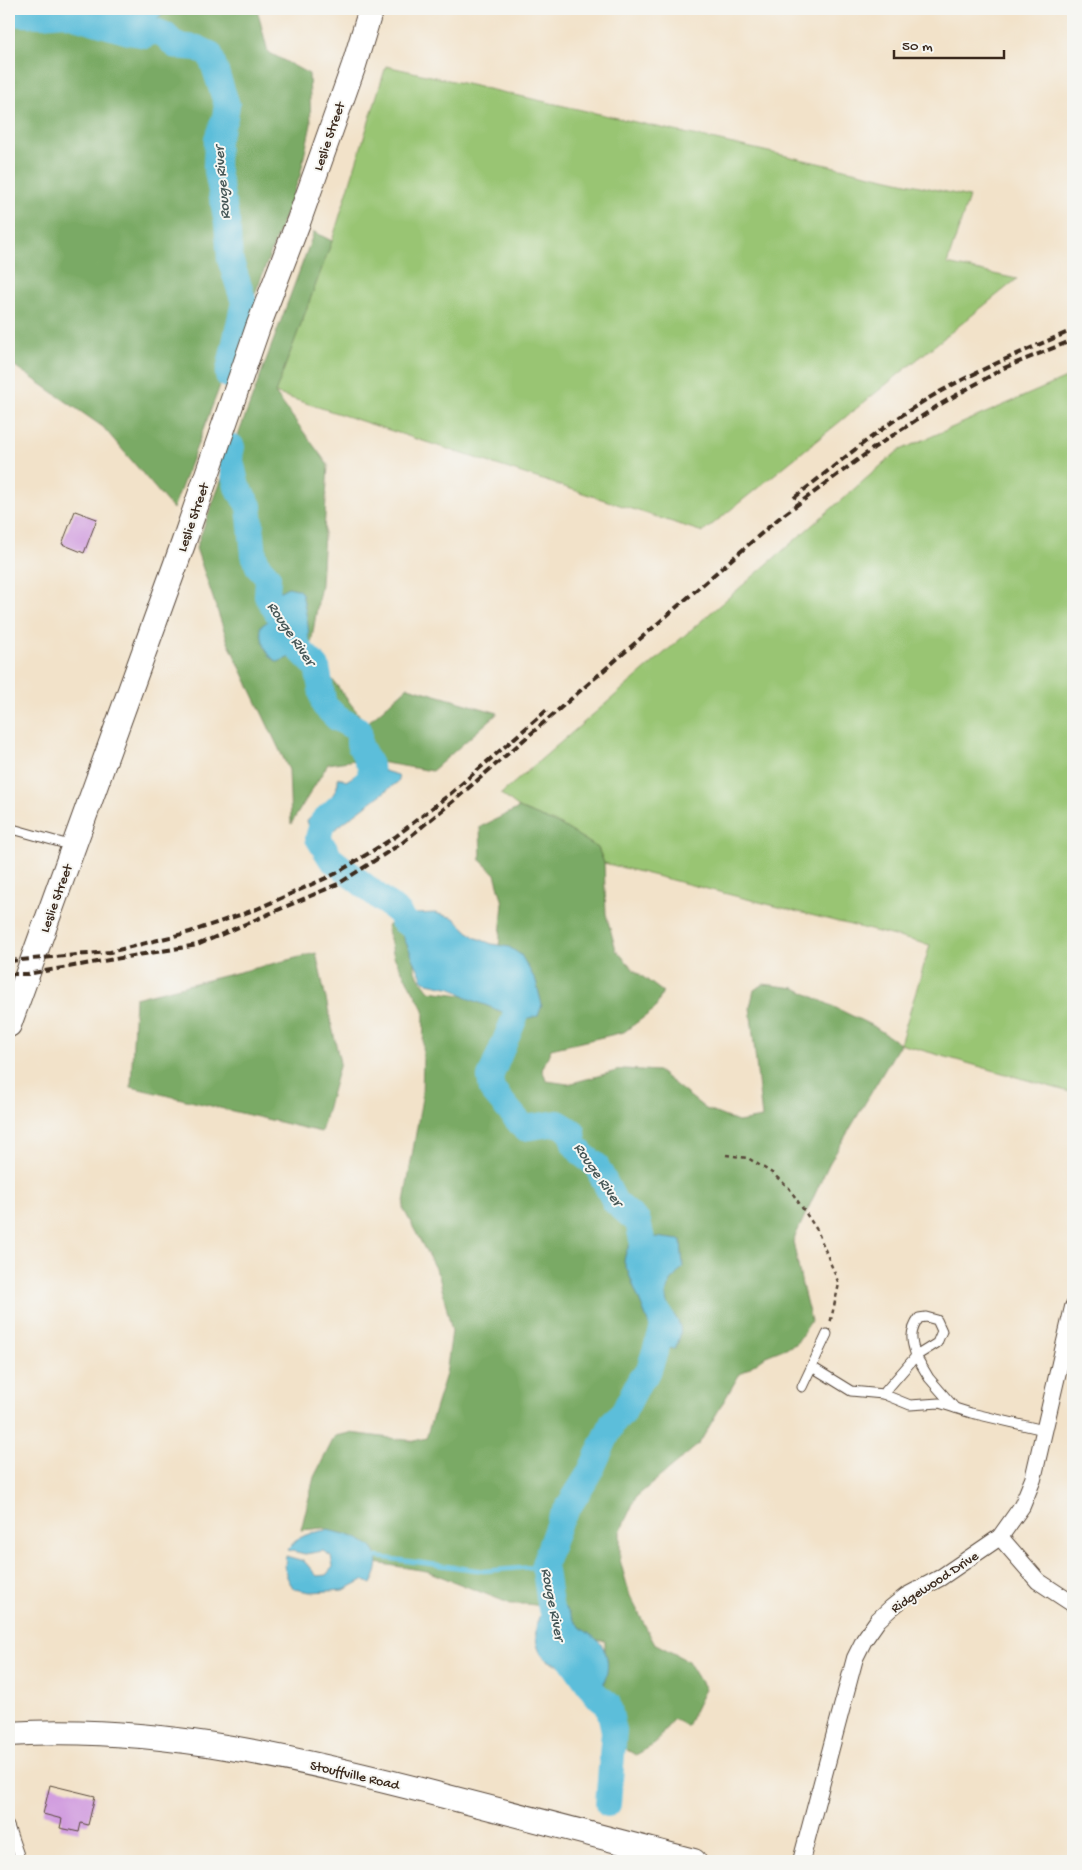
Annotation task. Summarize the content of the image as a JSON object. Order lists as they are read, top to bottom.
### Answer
{
  "streets": {
    "street": ["Leslie Street", "Ridgewood Drive", "Stouffville Road"]
  },
  "water": ["Rouge River"],
  "scale_bar": "50 m"
}
